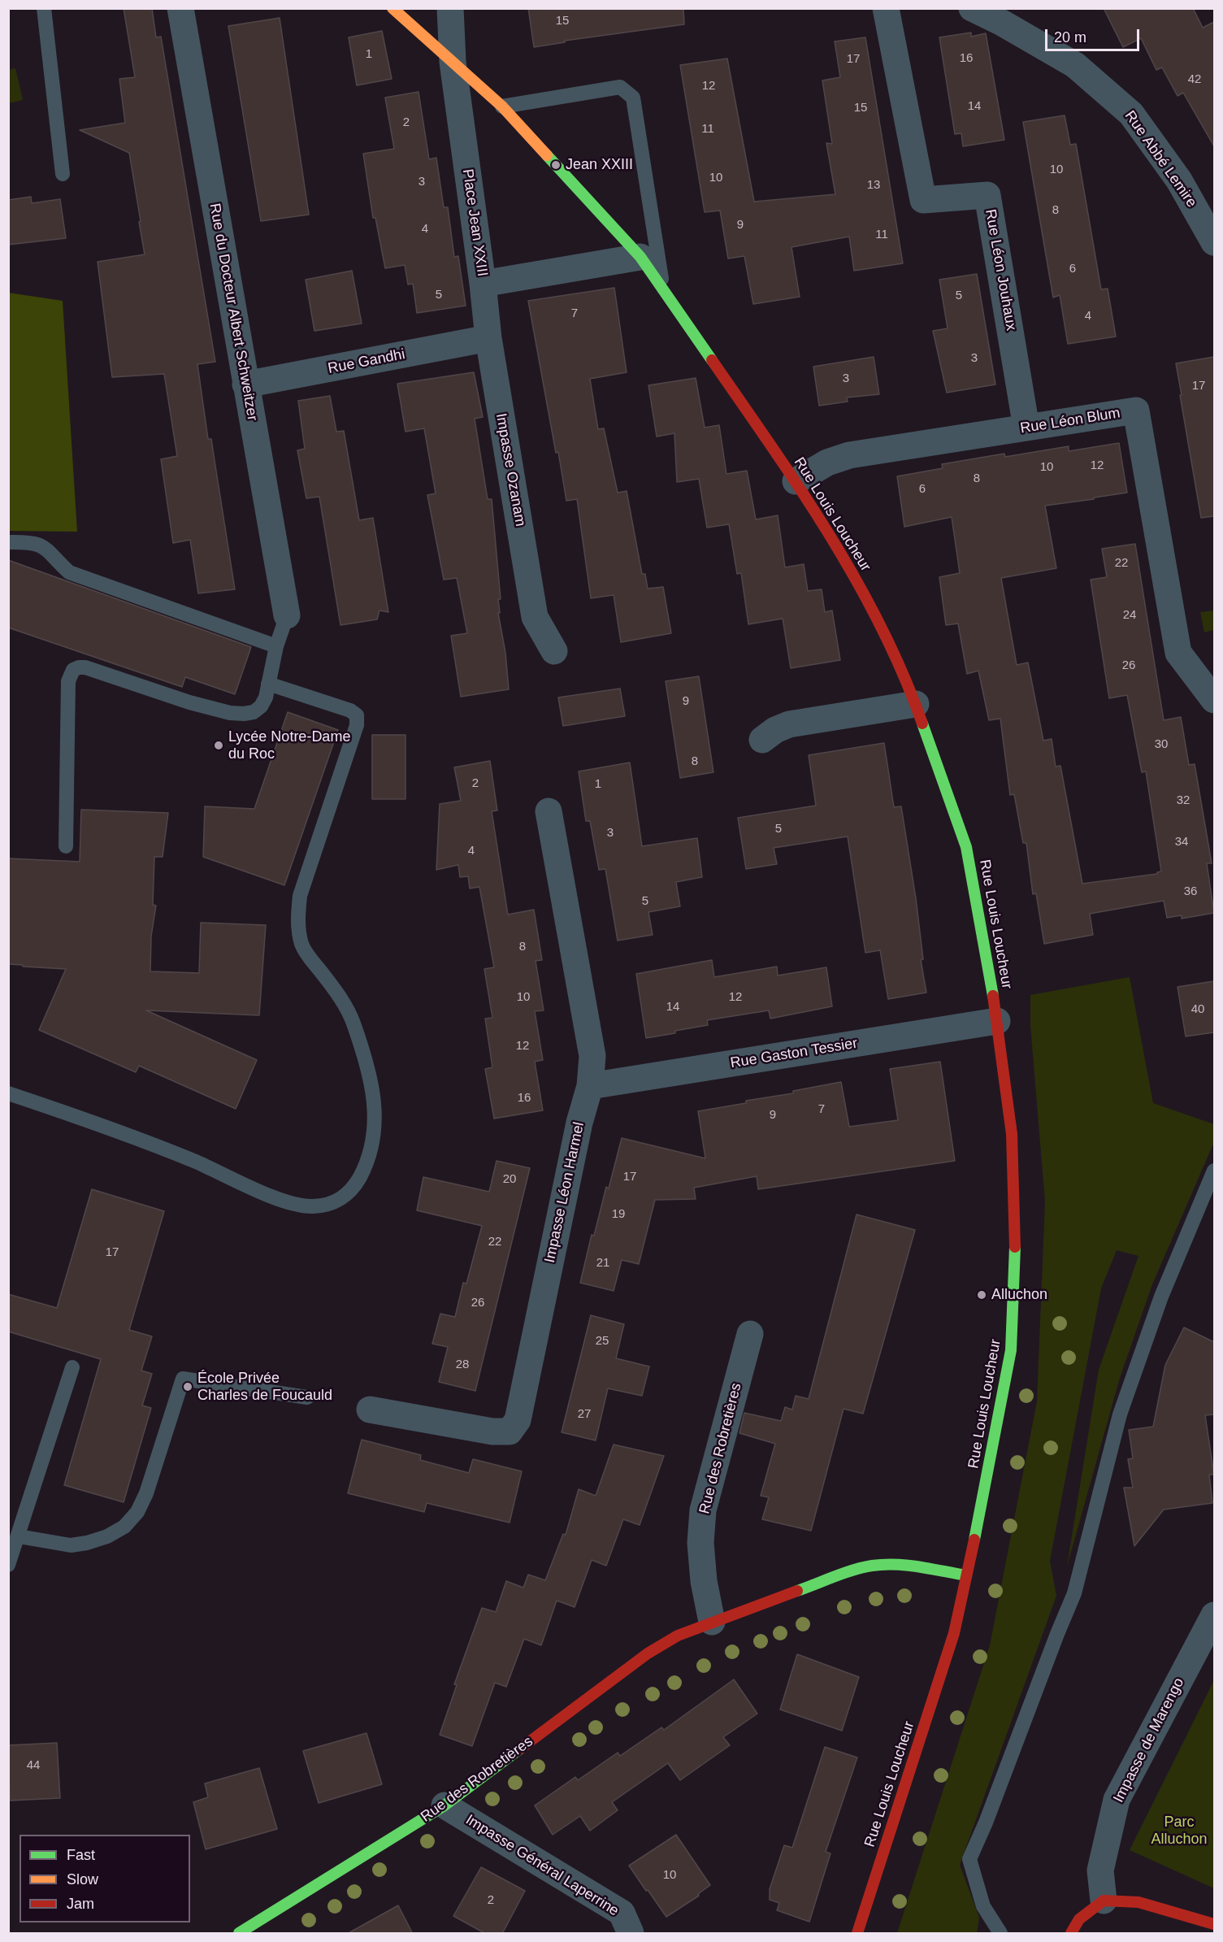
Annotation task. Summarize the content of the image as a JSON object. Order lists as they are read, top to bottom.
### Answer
{
  "streets": {
    "street": [
      "Rue Abbé Lemire",
      "Place Jean XXIII",
      "Rue Léon Jouhaux",
      "Rue du Docteur Albert Schweitzer",
      "Rue Gandhi",
      "Rue Léon Blum",
      "Impasse Ozanam",
      "Rue Louis Loucheur",
      "Rue Gaston Tessier",
      "Impasse Léon Harmel",
      "Rue des Robretières",
      "Impasse de Marengo",
      "Impasse Général Laperrine"
    ]
  },
  "crossings": [
    ["Place Jean XXIII", "Impasse Ozanam"],
    ["Place Jean XXIII", "Rue Louis Loucheur"],
    ["Rue Léon Jouhaux", "Rue Léon Blum"],
    ["Rue du Docteur Albert Schweitzer", "Rue Gandhi"],
    ["Rue Gandhi", "Impasse Ozanam"],
    ["Rue Léon Blum", "Rue Louis Loucheur"],
    ["Rue Louis Loucheur", "Rue Gaston Tessier"],
    ["Rue Louis Loucheur", "Rue des Robretières"],
    ["Rue Gaston Tessier", "Impasse Léon Harmel"],
    ["Rue des Robretières", "Impasse Général Laperrine"]
  ],
  "parks": ["Parc Alluchon"],
  "places": [
    "Jean XXIII",
    "Lycée Notre-Dame du Roc",
    "Alluchon",
    "École Privée Charles de Foucauld"
  ],
  "house_numbers": [
    "15",
    "1",
    "16",
    "17",
    "42",
    "12",
    "14",
    "15",
    "2",
    "11",
    "10",
    "10",
    "3",
    "13",
    "8",
    "9",
    "4",
    "11",
    "6",
    "5",
    "5",
    "7",
    "4",
    "3",
    "3",
    "17",
    "12",
    "10",
    "8",
    "6",
    "22",
    "24",
    "26",
    "9",
    "30",
    "8",
    "2",
    "1",
    "32",
    "5",
    "3",
    "34",
    "4",
    "36",
    "5",
    "8",
    "10",
    "12",
    "14",
    "40",
    "12",
    "16",
    "7",
    "9",
    "17",
    "20",
    "19",
    "22",
    "17",
    "21",
    "26",
    "25",
    "28",
    "27",
    "44",
    "10",
    "2"
  ],
  "legend": ["Fast", "Slow", "Jam"],
  "scale_bar": "20 m"
}
